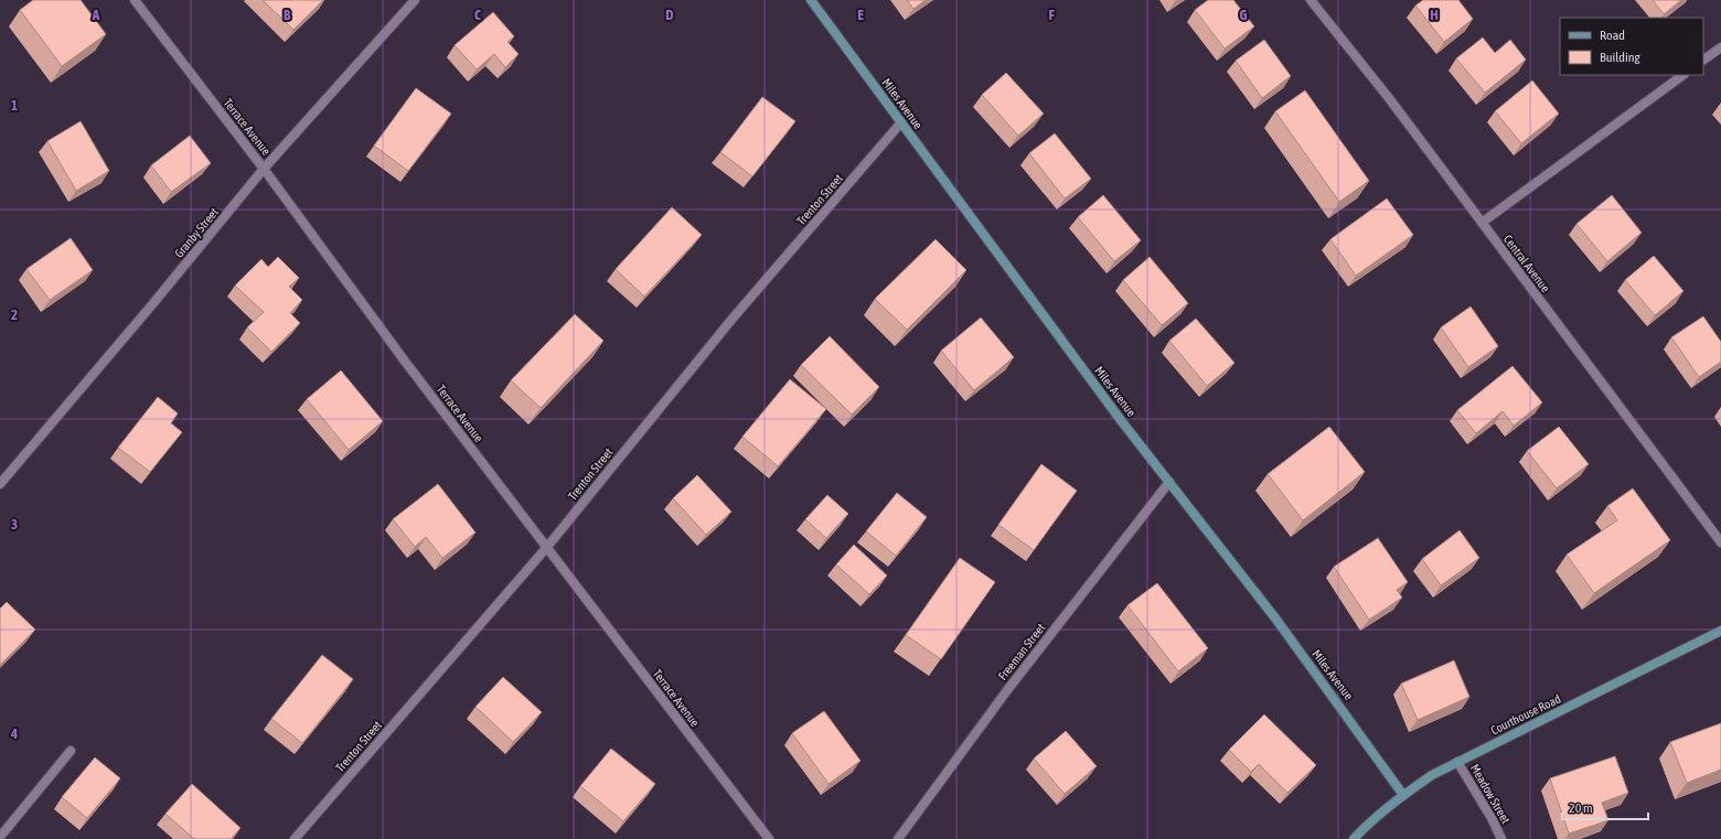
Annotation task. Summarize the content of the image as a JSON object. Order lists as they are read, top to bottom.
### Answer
{
  "streets": {
    "street": [
      "Miles Avenue",
      "Terrace Avenue",
      "Trenton Street",
      "Granby Street",
      "Central Avenue",
      "Freeman Street",
      "Courthouse Road",
      "Meadow Street"
    ]
  },
  "crossings": [
    ["Miles Avenue", "Trenton Street"],
    ["Miles Avenue", "Freeman Street"],
    ["Miles Avenue", "Courthouse Road"],
    ["Terrace Avenue", "Trenton Street"],
    ["Terrace Avenue", "Granby Street"],
    ["Courthouse Road", "Meadow Street"]
  ],
  "legend": ["Road", "Building"],
  "scale_bar": "20 m",
  "grid": {
    "columns": [
      "A",
      "B",
      "C",
      "D",
      "E",
      "F",
      "G",
      "H"
    ],
    "rows": [
      "1",
      "2",
      "3",
      "4"
    ]
  }
}
